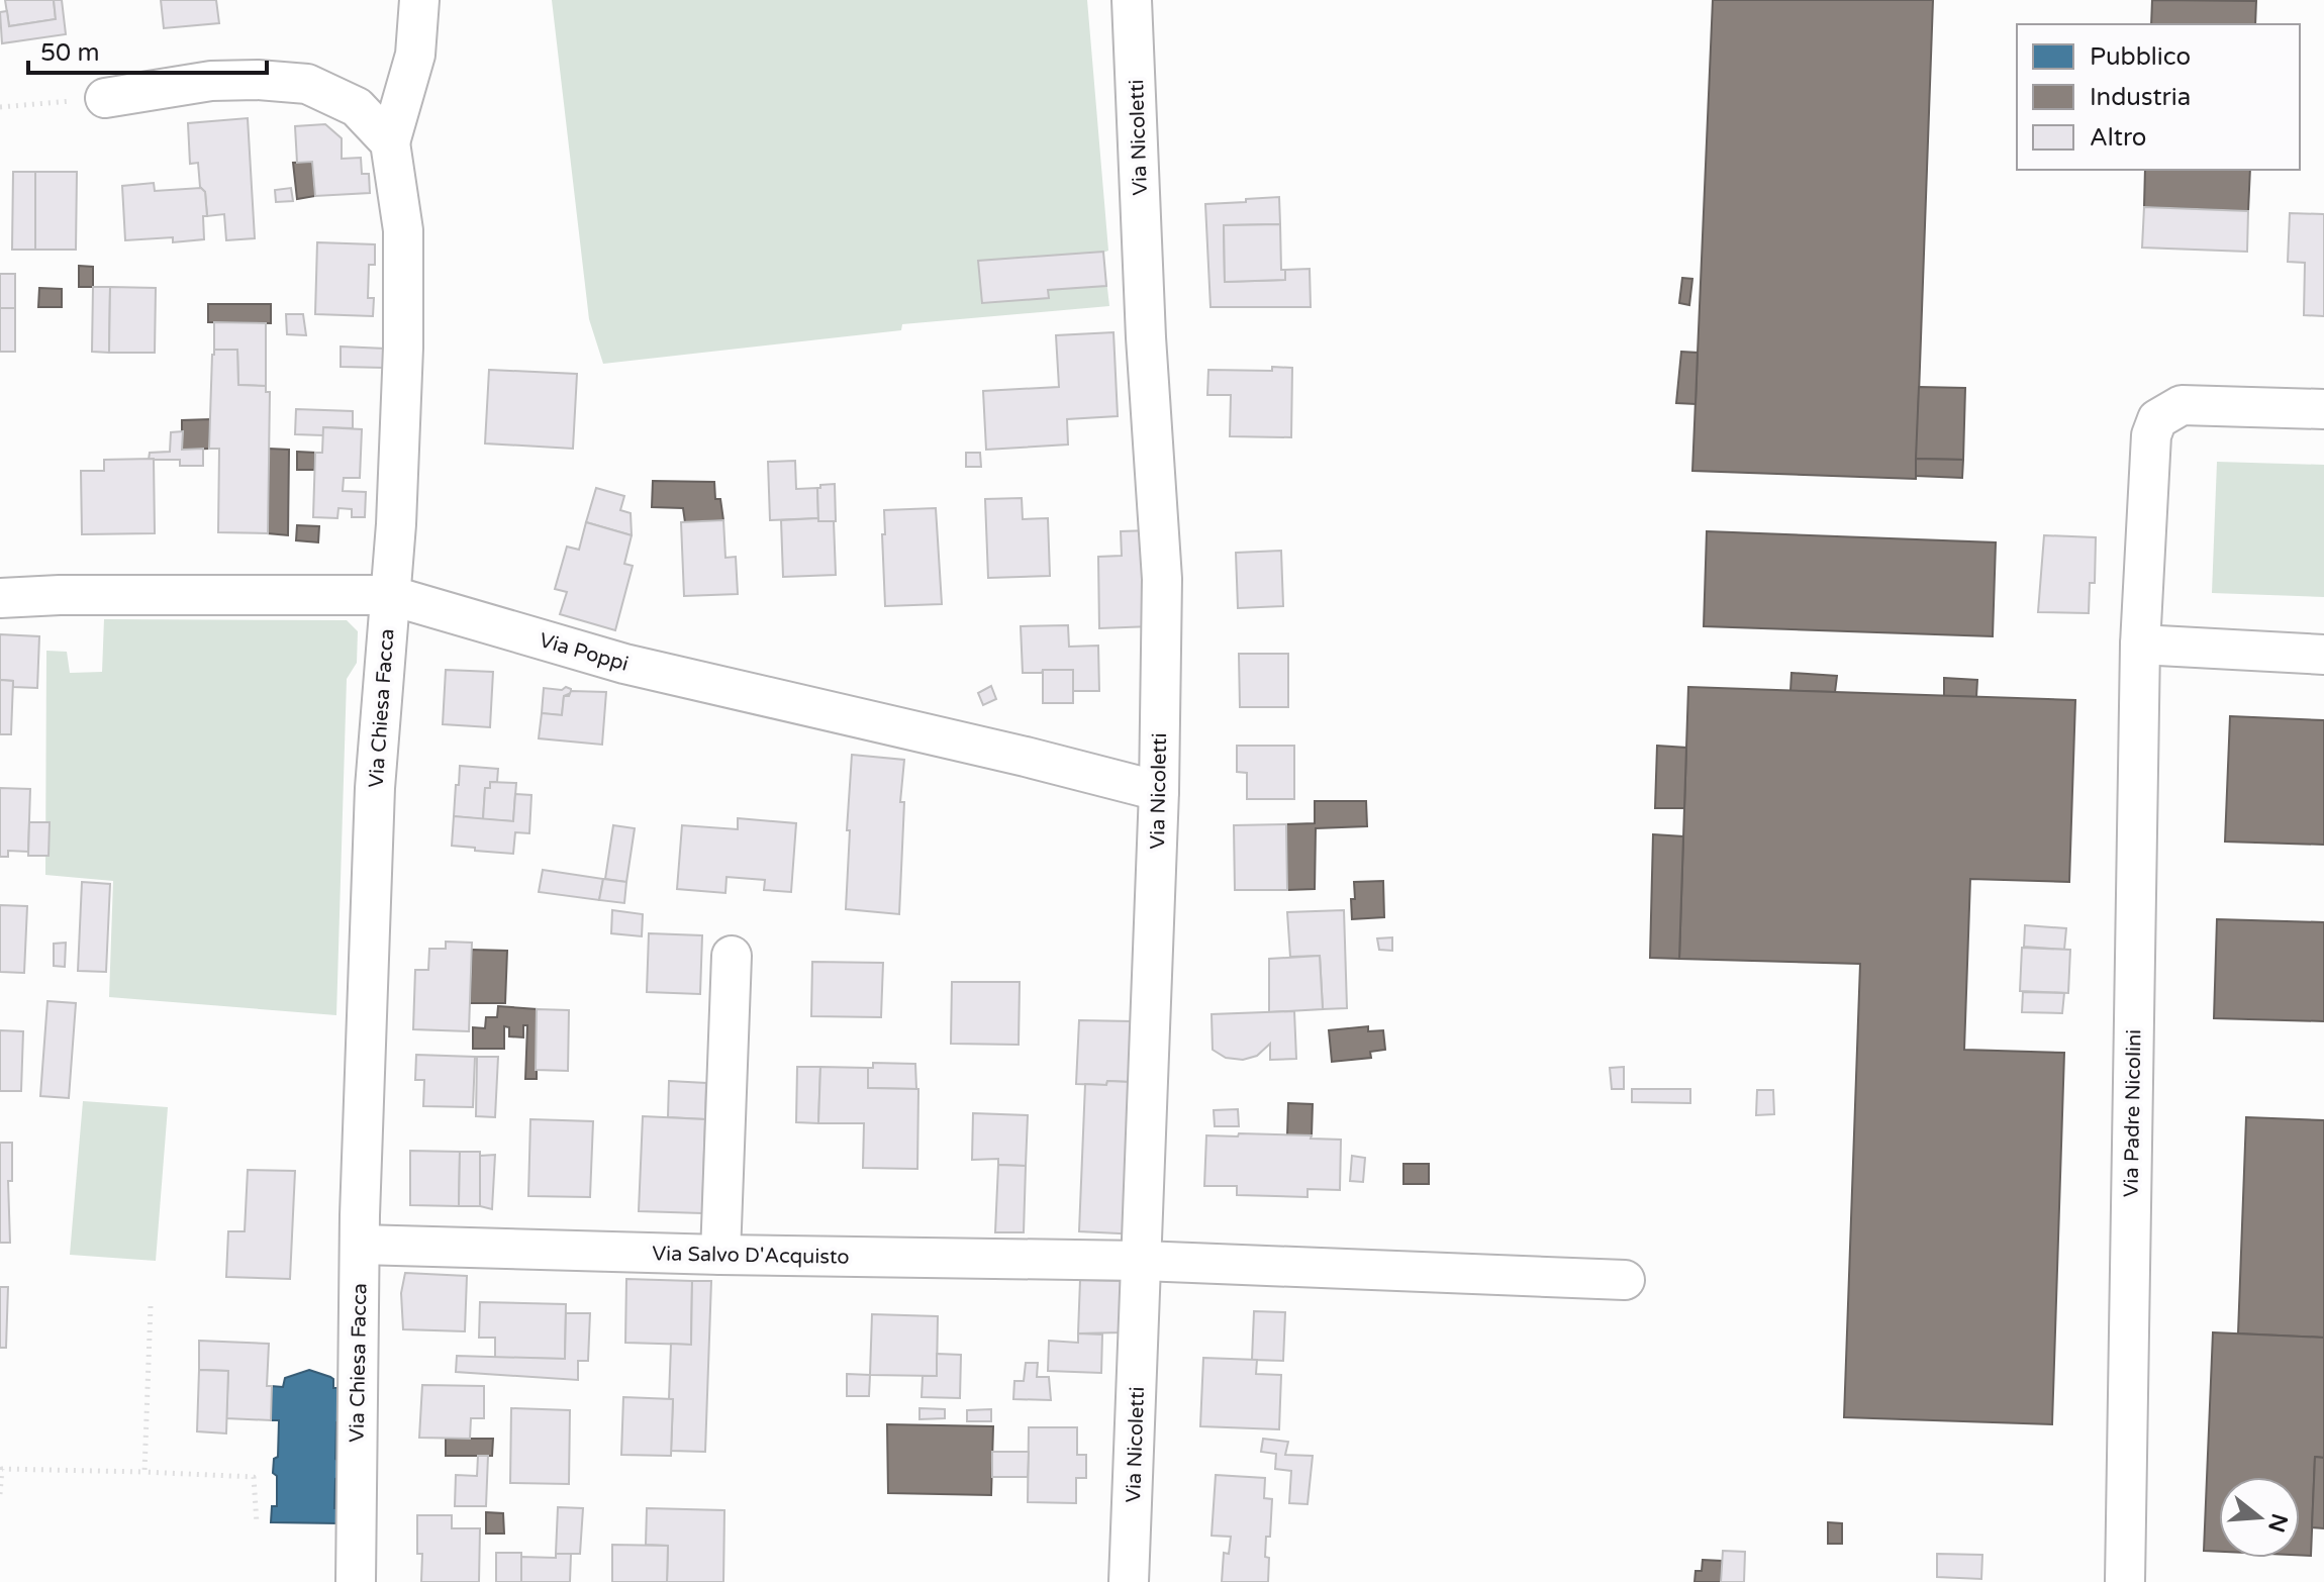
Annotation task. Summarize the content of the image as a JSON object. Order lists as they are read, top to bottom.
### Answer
{
  "streets": {
    "street": [
      "Via Nicoletti",
      "Via Poppi",
      "Via Chiesa Facca",
      "Via Padre Nicolini",
      "Via Salvo D'Acquisto"
    ]
  },
  "crossings": [
    ["Via Nicoletti", "Via Poppi"],
    ["Via Nicoletti", "Via Salvo D'Acquisto"],
    ["Via Poppi", "Via Chiesa Facca"],
    ["Via Chiesa Facca", "Via Salvo D'Acquisto"]
  ],
  "legend": ["Pubblico", "Industria", "Altro"],
  "scale_bar": "50 m",
  "north": "right"
}
